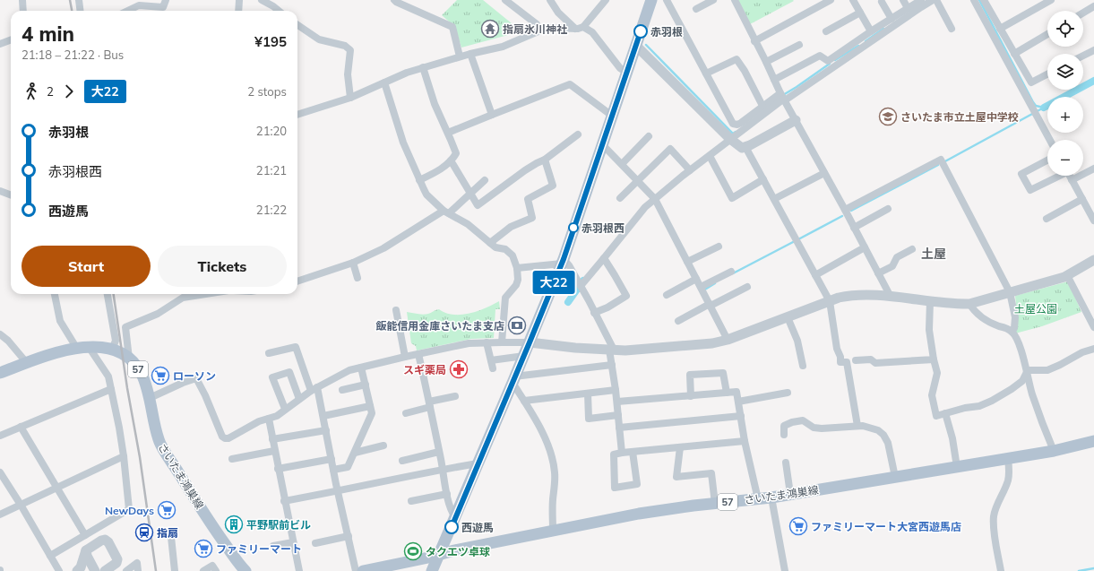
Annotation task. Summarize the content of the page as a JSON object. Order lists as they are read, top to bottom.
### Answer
{
  "streets": {
    "main road": ["57", "さいたま鴻巣線"]
  },
  "districts": ["土屋"],
  "parks": ["土屋公園"],
  "places": {
    "temple": ["指扇氷川神社"],
    "other": ["赤羽根", "赤羽根西", "西遊馬"],
    "school or university": ["さいたま市立土屋中学校"],
    "bank": ["飯能信用金庫さいたま支店"],
    "pharmacy": ["スギ薬局"],
    "supermarket": [
      "ローソン",
      "NewDays",
      "ファミリーマート大宮西遊馬店",
      "ファミリーマート"
    ],
    "building": ["平野駅前ビル"],
    "station": ["指扇"],
    "sports": ["タクエツ卓球"]
  },
  "lines": ["bus line 大22"],
  "page": {
    "on_map": "大22",
    "map_buttons": ["+", "−"],
    "heading": ["4 min", "21:18 – 21:22 · Bus", "¥195"],
    "legs": ["2", "大22", "2 stops"],
    "list": [
      {
        "name": "赤羽根",
        "value": "21:20"
      },
      {
        "name": "赤羽根西",
        "value": "21:21"
      },
      {
        "name": "西遊馬",
        "value": "21:22"
      }
    ],
    "buttons": ["Start", "Tickets"]
  }
}
